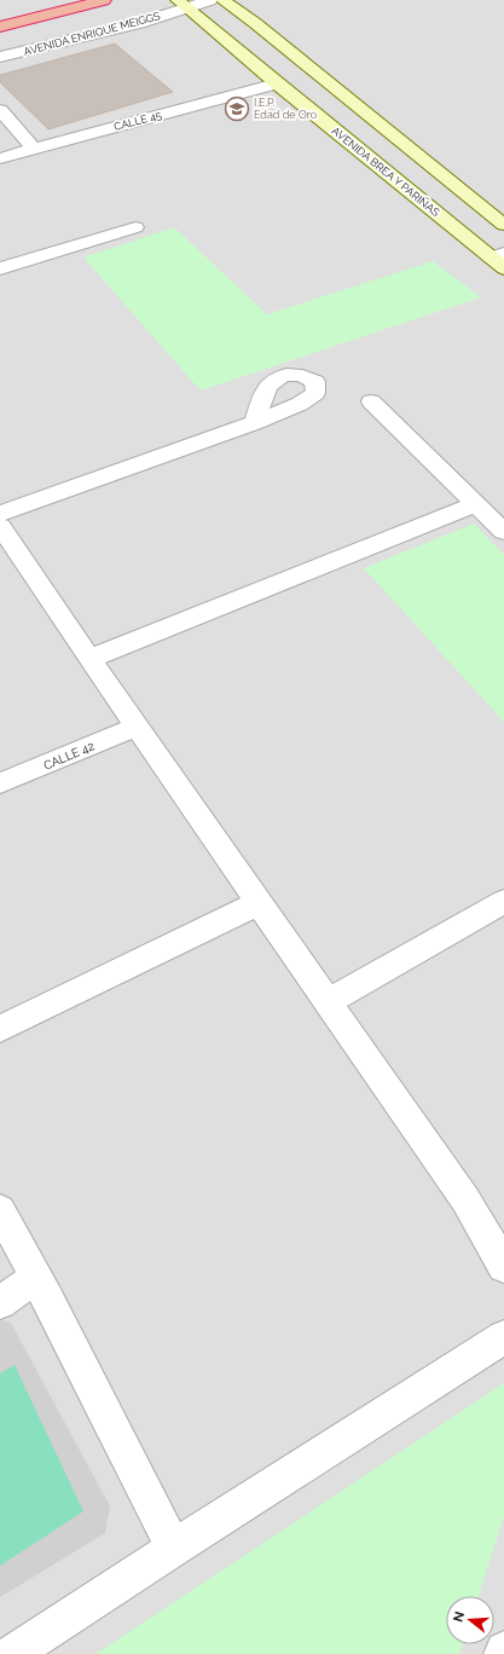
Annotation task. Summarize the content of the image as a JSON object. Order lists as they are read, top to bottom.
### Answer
{
  "streets": {
    "main road": ["AVENIDA BREA Y PARIÑAS"],
    "street": ["AVENIDA ENRIQUE MEIGGS", "CALLE 45", "CALLE 42"]
  },
  "crossings": [
    ["AVENIDA ENRIQUE MEIGGS", "AVENIDA BREA Y PARIÑAS"],
    ["CALLE 45", "AVENIDA BREA Y PARIÑAS"]
  ],
  "places": {
    "school or university": ["I.E.P. Edad de Oro"]
  },
  "north": "left"
}
